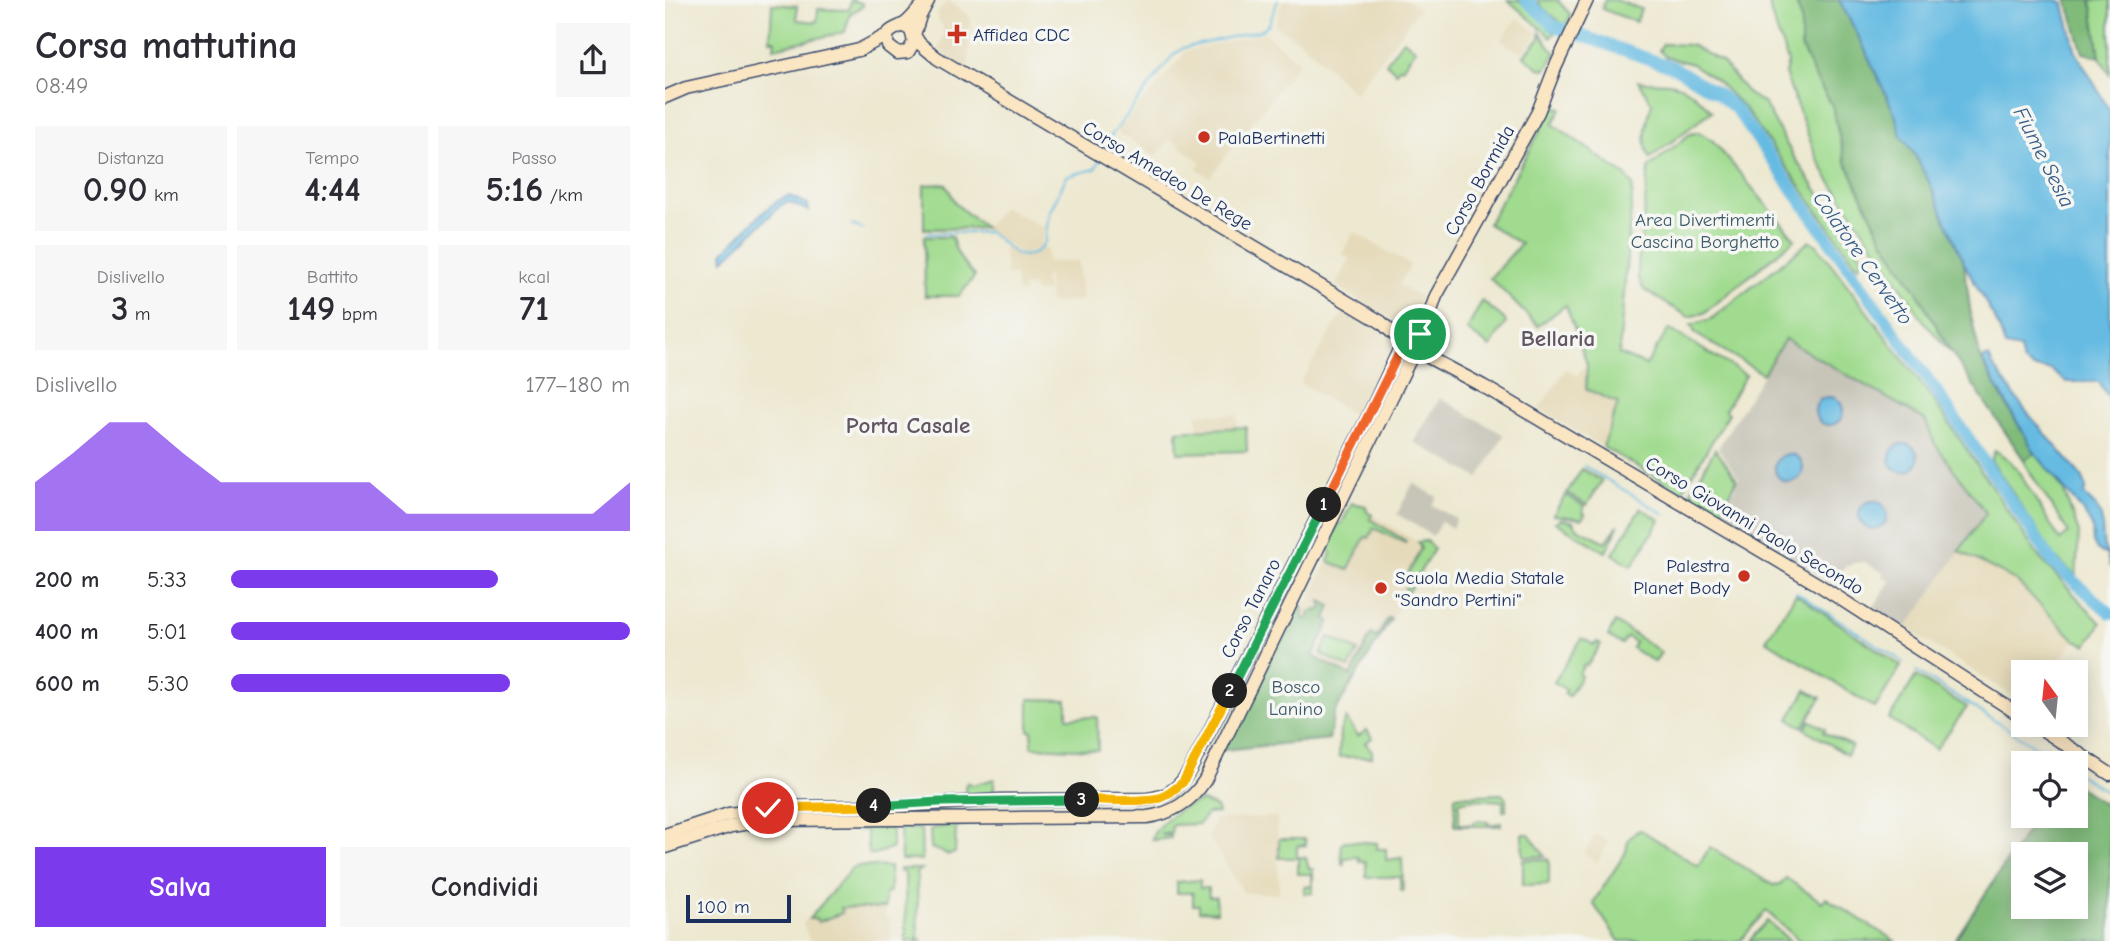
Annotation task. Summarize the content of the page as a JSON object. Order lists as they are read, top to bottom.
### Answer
{
  "streets": {
    "main road": [
      "Corso Amedeo De Rege",
      "Corso Bormida",
      "Corso Giovanni Paolo Secondo",
      "Corso Tanaro"
    ]
  },
  "crossings": [
    ["Corso Amedeo De Rege", "Corso Bormida"],
    ["Corso Bormida", "Corso Giovanni Paolo Secondo"],
    ["Corso Bormida", "Corso Tanaro"]
  ],
  "districts": ["Bellaria", "Porta Casale"],
  "water": ["Fiume Sesia", "Colatore Cervetto"],
  "parks": ["Area Divertimenti Cascina Borghetto", "Bosco Lanino"],
  "places": {
    "health": ["Affidea CDC"],
    "other": ["PalaBertinetti", "Palestra Planet Body", "Scuola Media Statale \"Sandro Pertini\""]
  },
  "scale_bar": "100 m",
  "north": "top",
  "page": {
    "heading": ["Corsa mattutina", "08:49"],
    "stats": [
      ["Distanza", "0.90 km"],
      ["Tempo", "4:44"],
      ["Passo", "5:16 /km"],
      ["Dislivello", "3 m"],
      ["Battito", "149 bpm"],
      ["kcal", "71"]
    ],
    "chart": ["Dislivello", "177–180 m"],
    "pins": [
      "1",
      "2",
      "3",
      "4"
    ],
    "list": [
      {
        "name": "200 m",
        "note": "5:33"
      },
      {
        "name": "400 m",
        "note": "5:01"
      },
      {
        "name": "600 m",
        "note": "5:30"
      }
    ],
    "buttons": ["Salva", "Condividi"],
    "scale": "100 m"
  }
}
